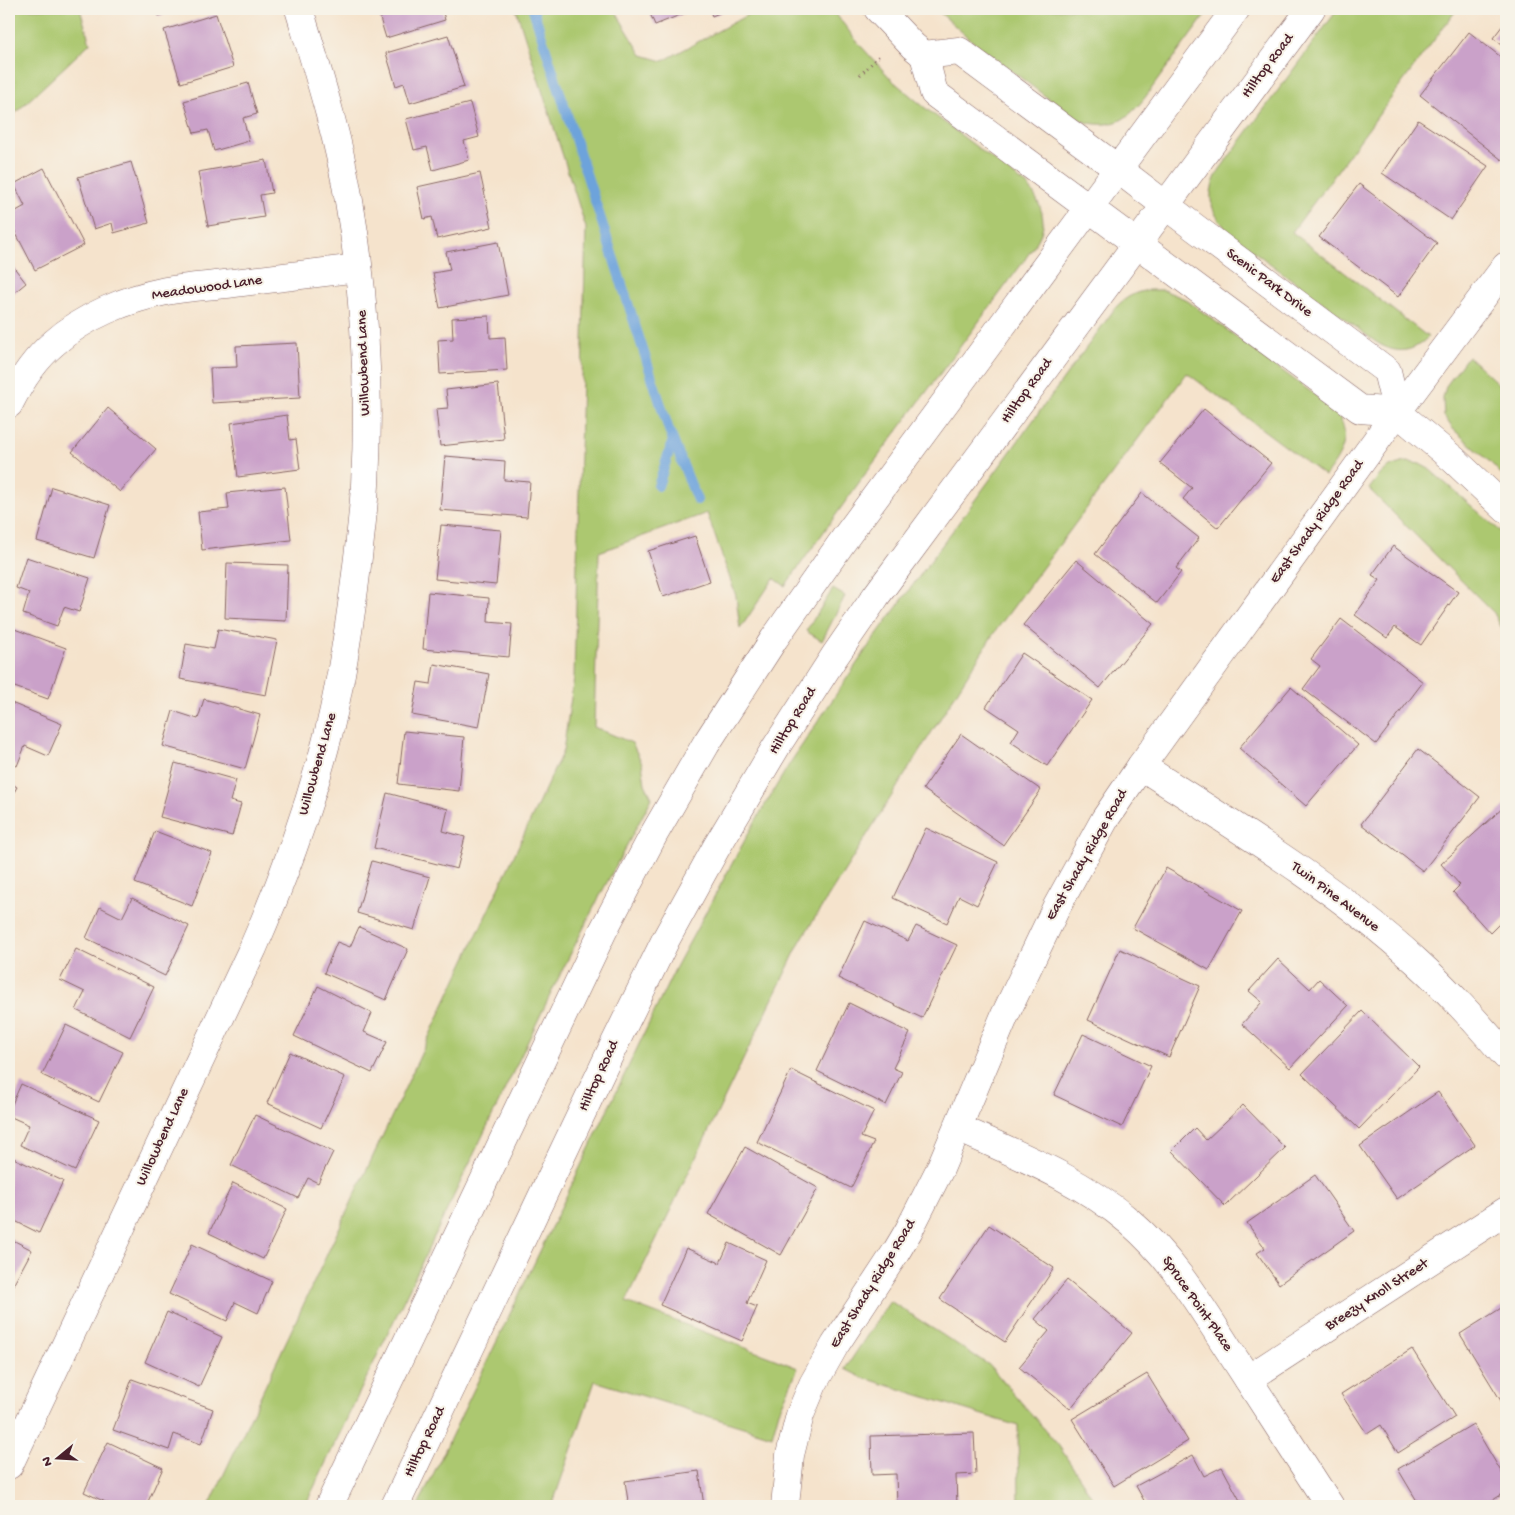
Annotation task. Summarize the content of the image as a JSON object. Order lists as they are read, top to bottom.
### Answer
{
  "streets": {
    "street": [
      "Hilltop Road",
      "Scenic Park Drive",
      "Meadowood Lane",
      "Willowbend Lane",
      "East Shady Ridge Road",
      "Twin Pine Avenue",
      "Breezy Knoll Street",
      "Spruce Point Place"
    ]
  },
  "crossings": [
    ["Hilltop Road", "Scenic Park Drive"],
    ["Scenic Park Drive", "East Shady Ridge Road"],
    ["Meadowood Lane", "Willowbend Lane"],
    ["East Shady Ridge Road", "Twin Pine Avenue"],
    ["East Shady Ridge Road", "Spruce Point Place"],
    ["Breezy Knoll Street", "Spruce Point Place"]
  ],
  "north": "left"
}
